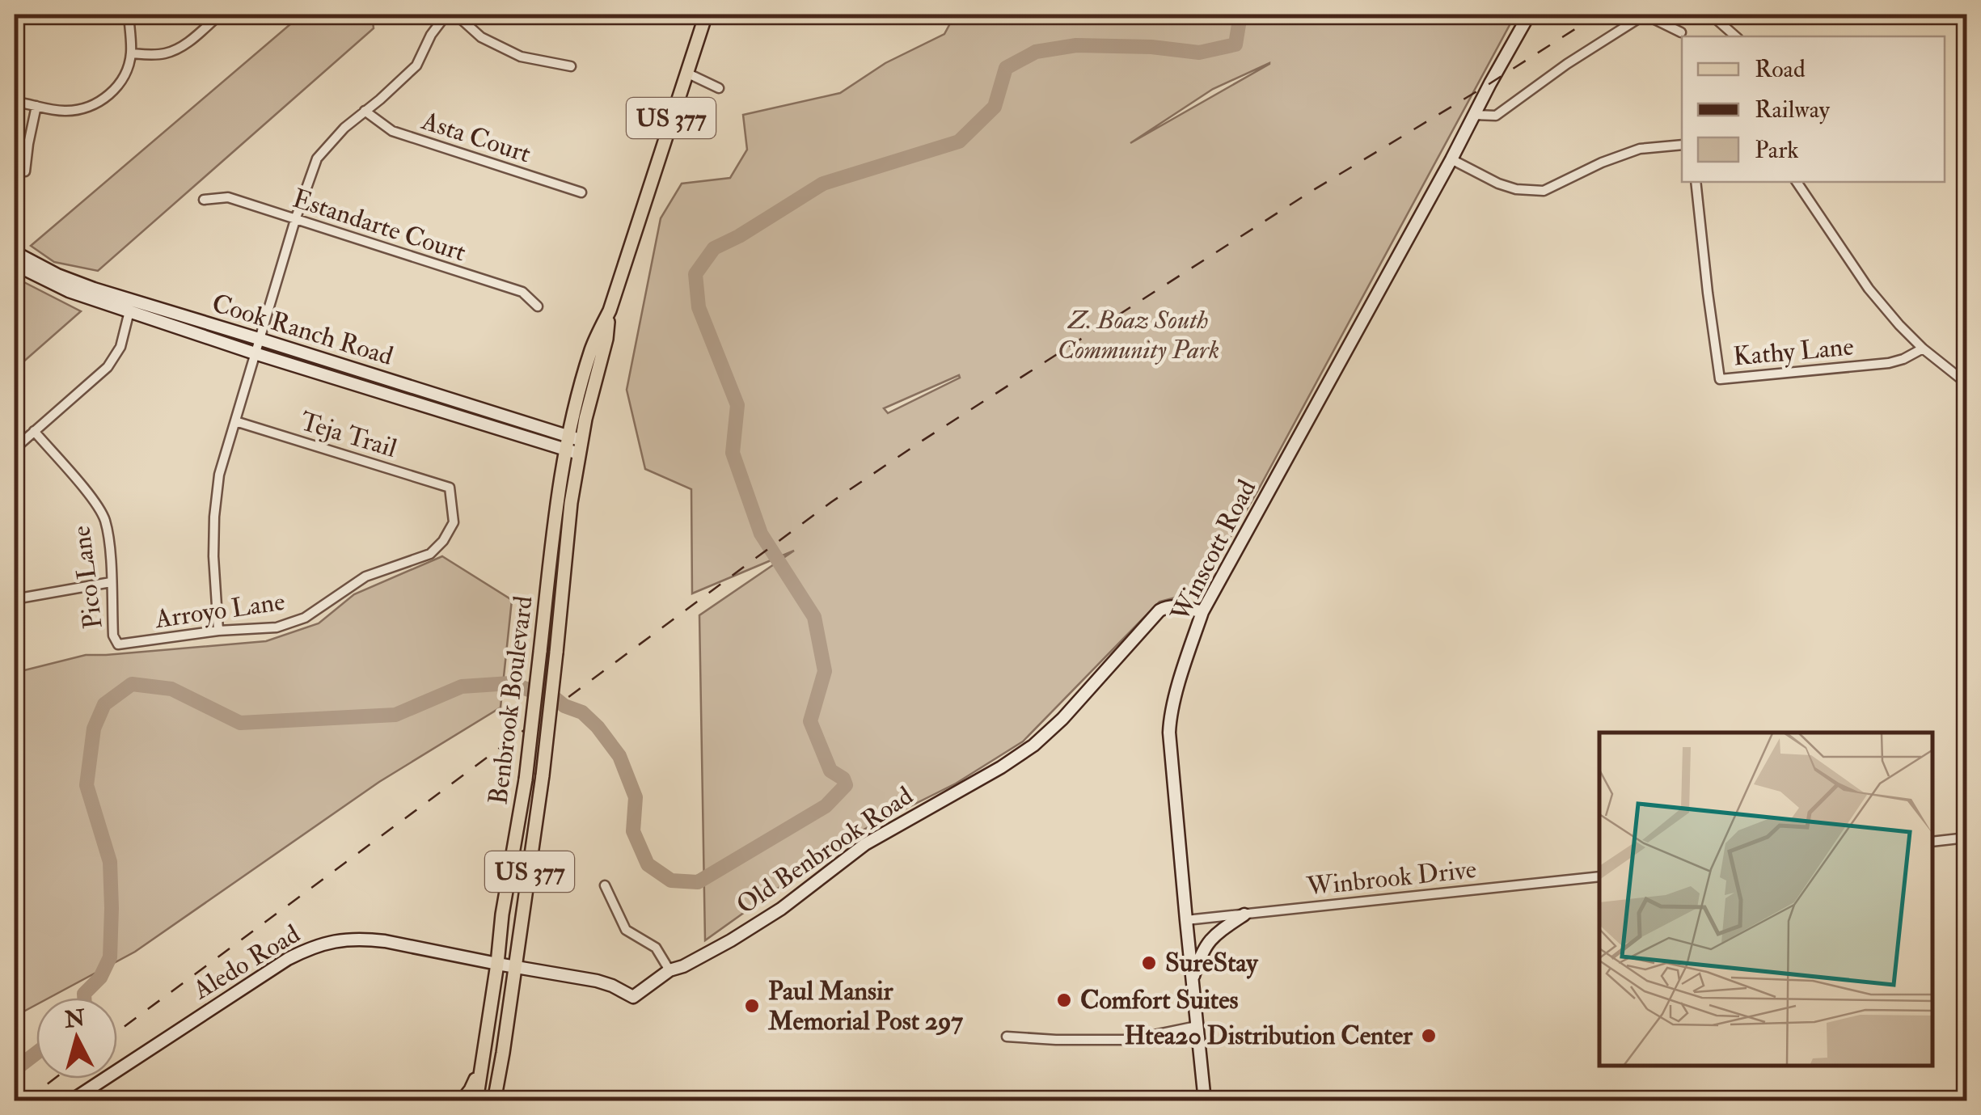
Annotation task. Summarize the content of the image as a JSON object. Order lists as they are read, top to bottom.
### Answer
{
  "streets": {
    "main road": ["US 377", "Benbrook Boulevard"],
    "street": [
      "Asta Court",
      "Estandarte Court",
      "Cook Ranch Road",
      "Kathy Lane",
      "Teja Trail",
      "Winscott Road",
      "Pico Lane",
      "Arroyo Lane",
      "Old Benbrook Road",
      "Winbrook Drive",
      "Aledo Road"
    ]
  },
  "crossings": [
    ["US 377", "Benbrook Boulevard"],
    ["Cook Ranch Road", "Benbrook Boulevard"],
    ["Teja Trail", "Arroyo Lane"],
    ["Winscott Road", "Old Benbrook Road"],
    ["Winscott Road", "Winbrook Drive"],
    ["Pico Lane", "Arroyo Lane"],
    ["Benbrook Boulevard", "Old Benbrook Road"],
    ["Benbrook Boulevard", "Aledo Road"],
    ["Old Benbrook Road", "Aledo Road"]
  ],
  "parks": ["Z. Boaz South Community Park"],
  "places": [
    "SureStay",
    "Comfort Suites",
    "Paul Mansir Memorial Post 297",
    "Htea20 Distribution Center"
  ],
  "legend": ["Road", "Railway", "Park"],
  "north": "top"
}
